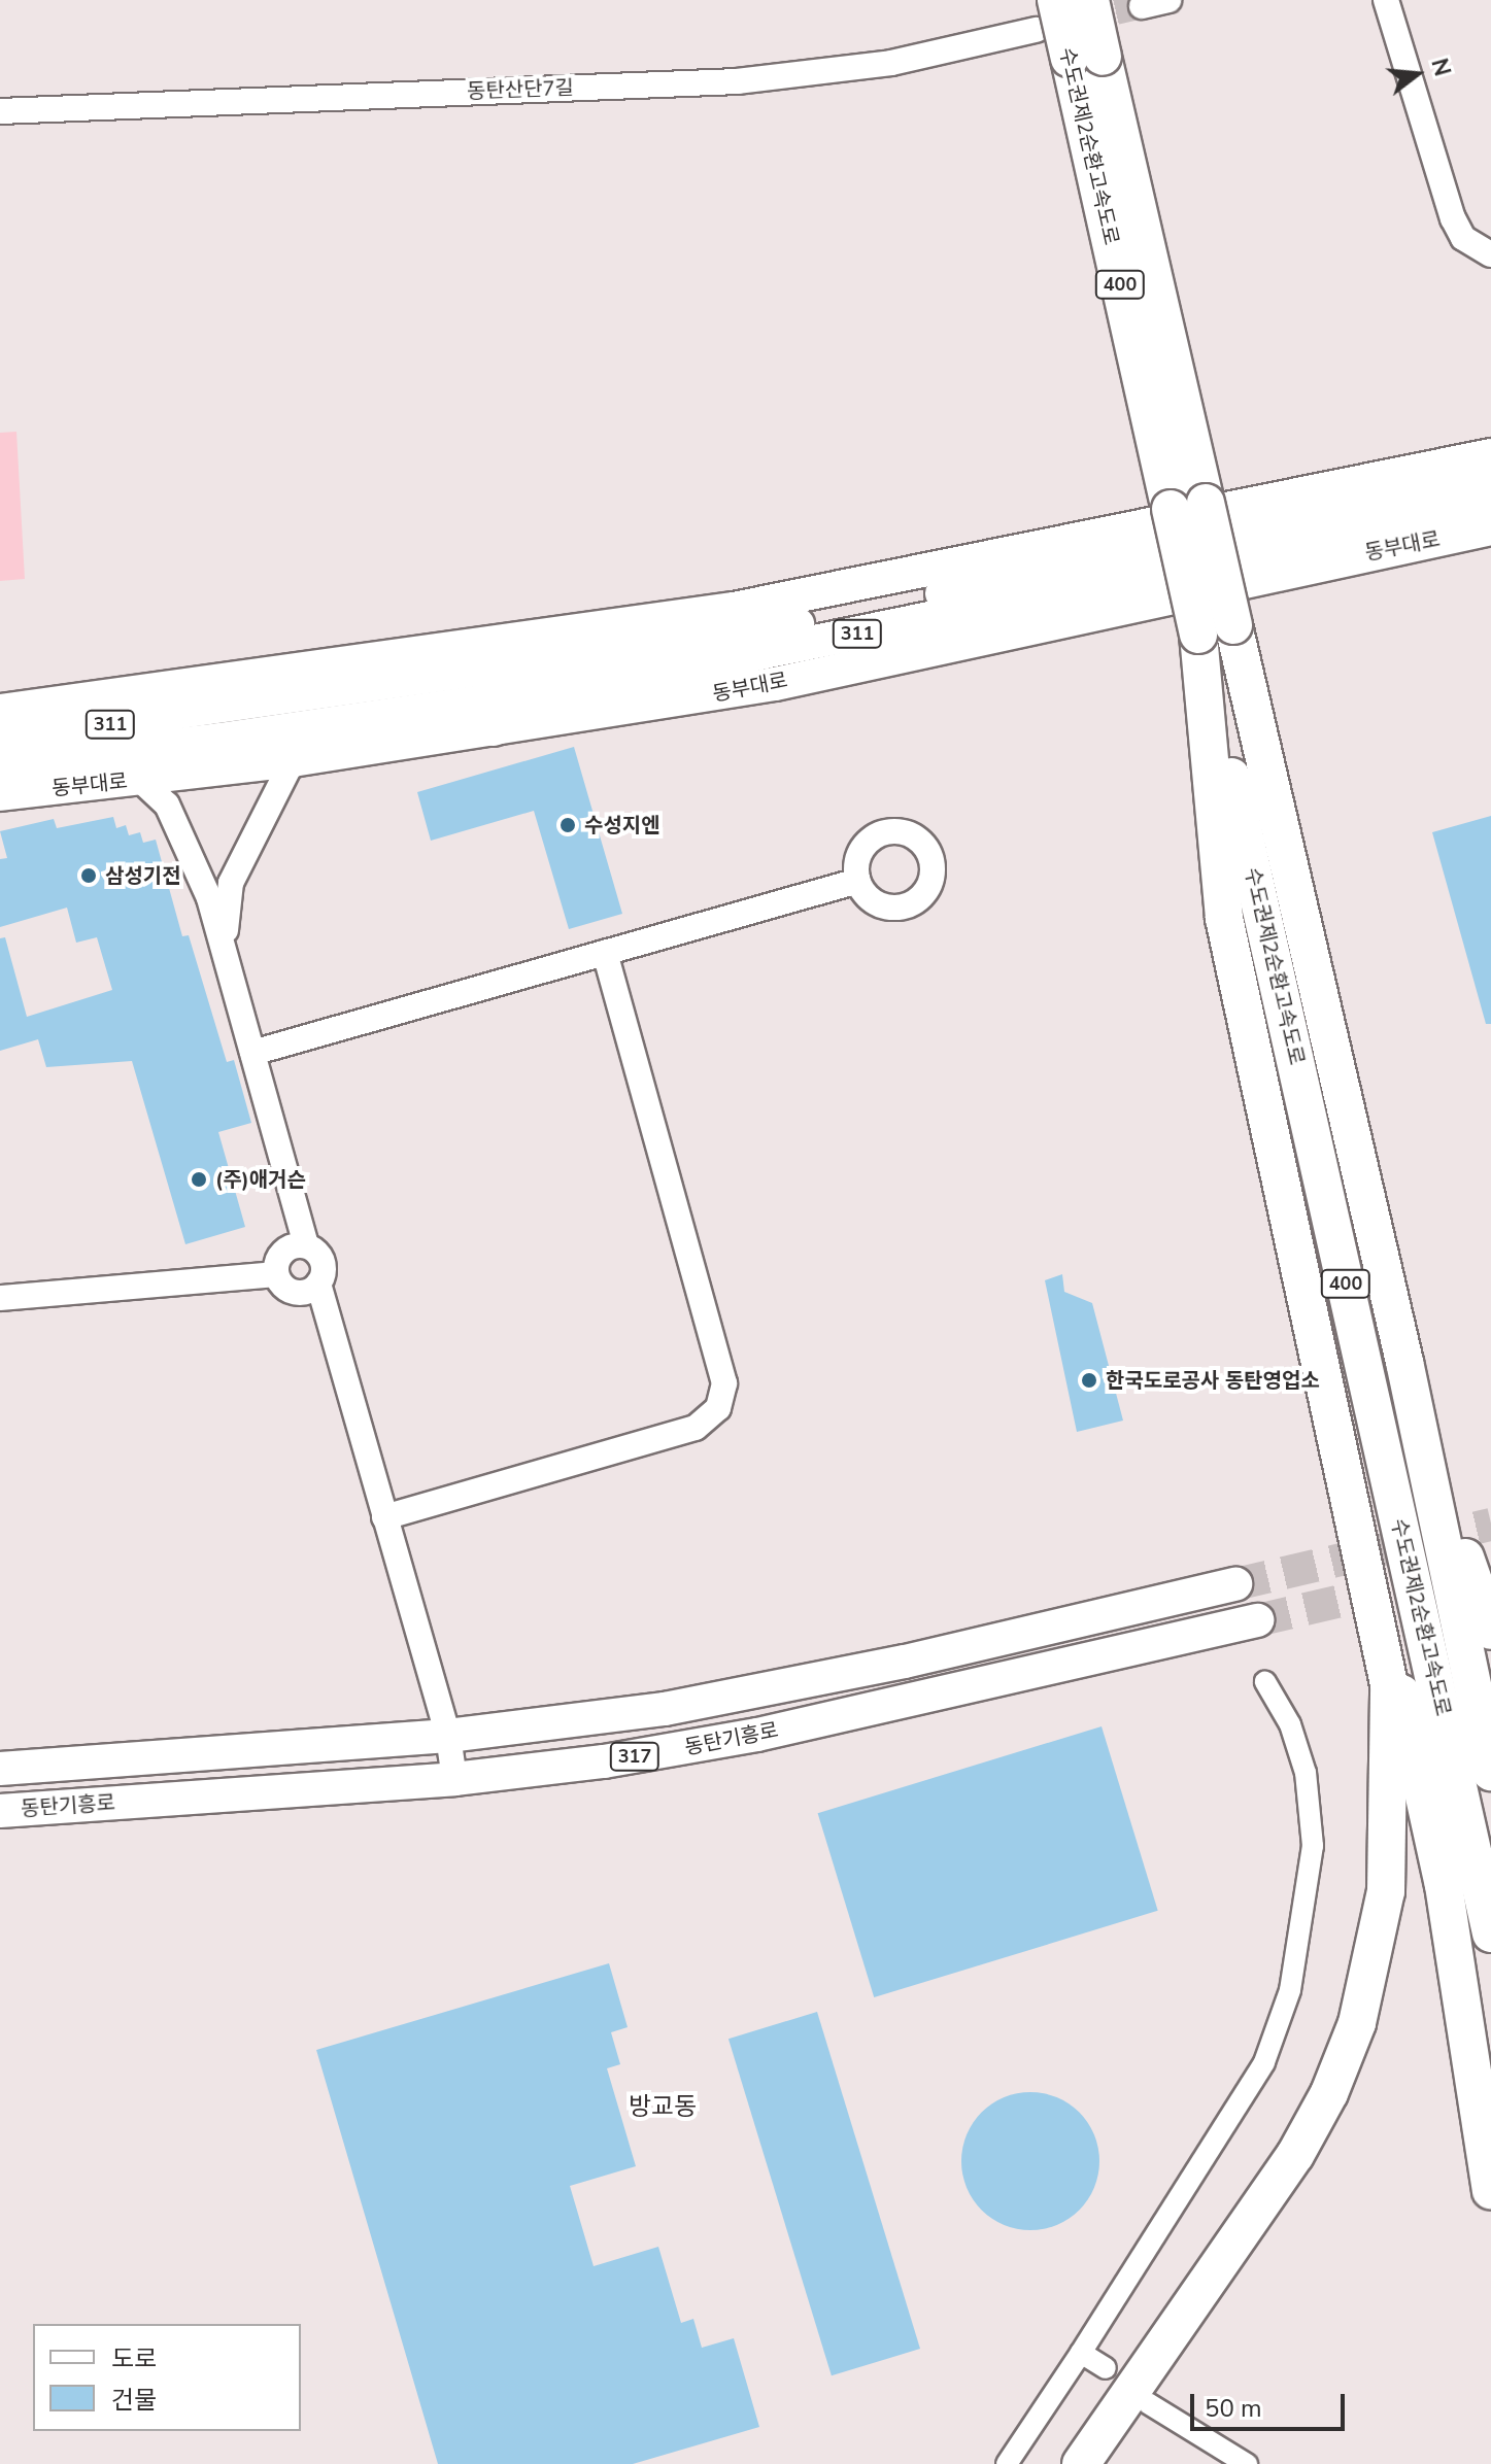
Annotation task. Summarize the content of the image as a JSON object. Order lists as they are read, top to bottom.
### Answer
{
  "streets": {
    "highway": ["수도권제2순환고속도로", "400"],
    "main road": [
      "동부대로",
      "311",
      "동탄기흥로",
      "317"
    ],
    "street": ["동탄산단7길"]
  },
  "districts": ["방교동"],
  "places": [
    "수성지엔",
    "삼성기전",
    "(주)애거슨",
    "한국도로공사 동탄영업소"
  ],
  "legend": ["도로", "건물"],
  "scale_bar": "50 m",
  "north": "right"
}
